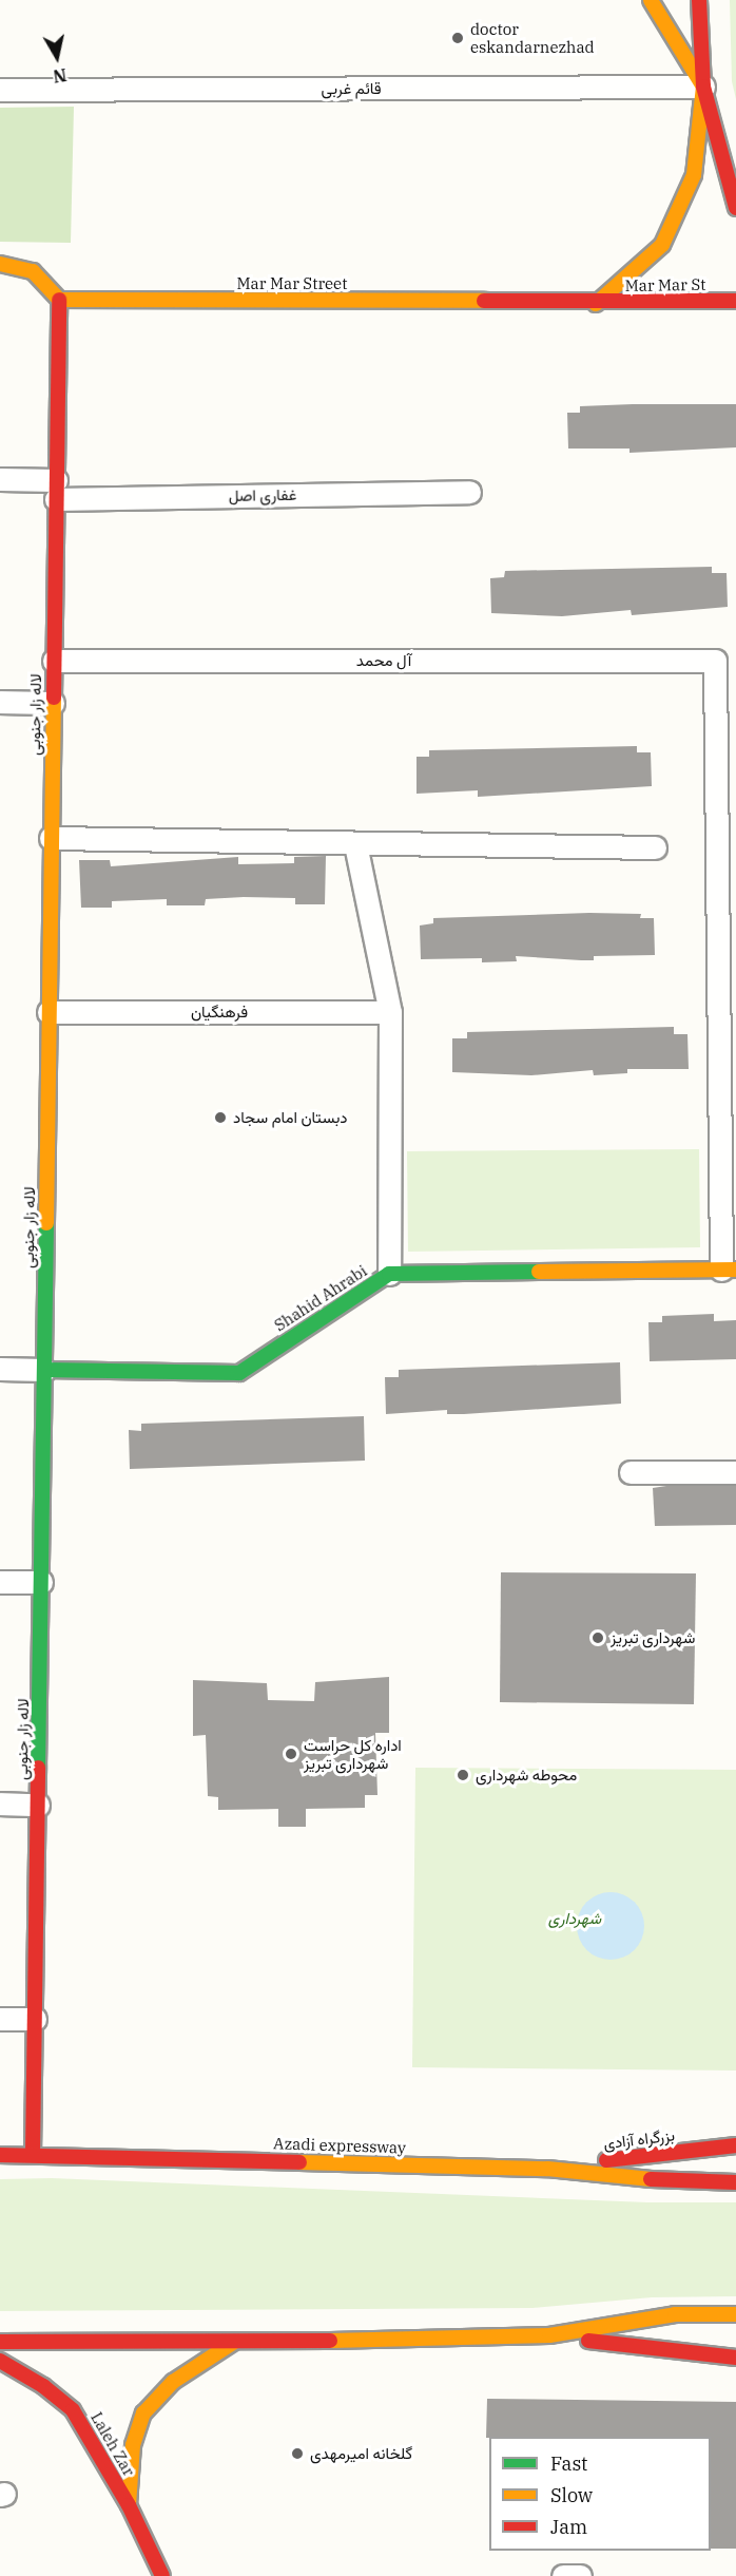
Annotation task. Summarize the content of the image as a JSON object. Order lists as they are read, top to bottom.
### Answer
{
  "streets": {
    "main road": [
      "Mar Mar Street",
      "Mar Mar St",
      "لاله زار جنوبی",
      "Shahid Ahrabi",
      "بزرگراه آزادی",
      "Azadi expressway",
      "Laleh Zar"
    ],
    "street": [
      "قائم غربی",
      "غفاری اصل",
      "آل محمد",
      "فرهنگیان"
    ]
  },
  "crossings": [
    ["Mar Mar Street", "Mar Mar St"],
    ["Mar Mar Street", "لاله زار جنوبی"],
    ["غفاری اصل", "لاله زار جنوبی"],
    ["آل محمد", "لاله زار جنوبی"],
    ["آل محمد", "Shahid Ahrabi"],
    ["لاله زار جنوبی", "فرهنگیان"],
    ["لاله زار جنوبی", "Shahid Ahrabi"],
    ["لاله زار جنوبی", "Azadi expressway"],
    ["بزرگراه آزادی", "Azadi expressway"]
  ],
  "parks": ["شهرداری"],
  "places": [
    "doctor eskandarnezhad",
    "دبستان امام سجاد",
    "شهرداری تبریز",
    "اداره کل حراست شهرداری تبریز",
    "محوطه شهرداری",
    "گلخانه امیرمهدی"
  ],
  "legend": ["Fast", "Slow", "Jam"],
  "north": "bottom"
}
